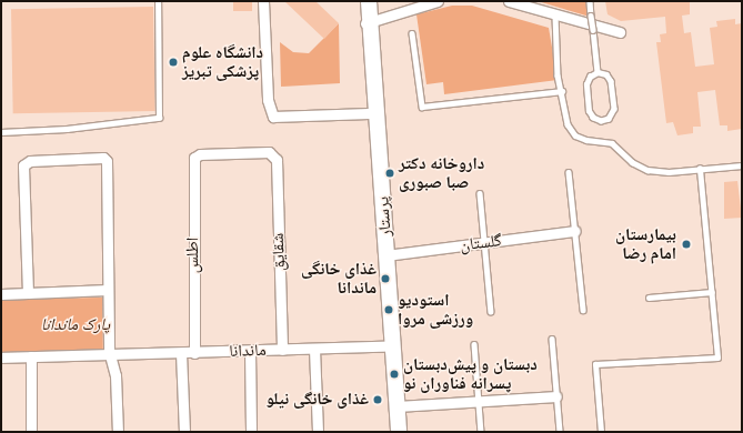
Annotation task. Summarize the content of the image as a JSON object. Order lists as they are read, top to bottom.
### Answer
{
  "streets": {
    "main road": ["پرستار"],
    "street": [
      "گلستان",
      "شقایق",
      "اطلس",
      "ماندانا"
    ]
  },
  "crossings": [
    ["پرستار", "گلستان"],
    ["پرستار", "ماندانا"],
    ["شقایق", "اطلس"],
    ["شقایق", "ماندانا"],
    ["اطلس", "ماندانا"]
  ],
  "parks": ["پارک ماندانا"],
  "places": [
    "دانشگاه علوم پزشکی تبریز",
    "داروخانه دکتر صبا صبوری",
    "بیمارستان امام رضا",
    "غذای خانگی ماندانا",
    "استودیو ورزشی مروا",
    "دبستان و پیش‌دبستان پسرانه فناوران نو",
    "غذای خانگی نیلو"
  ]
}
